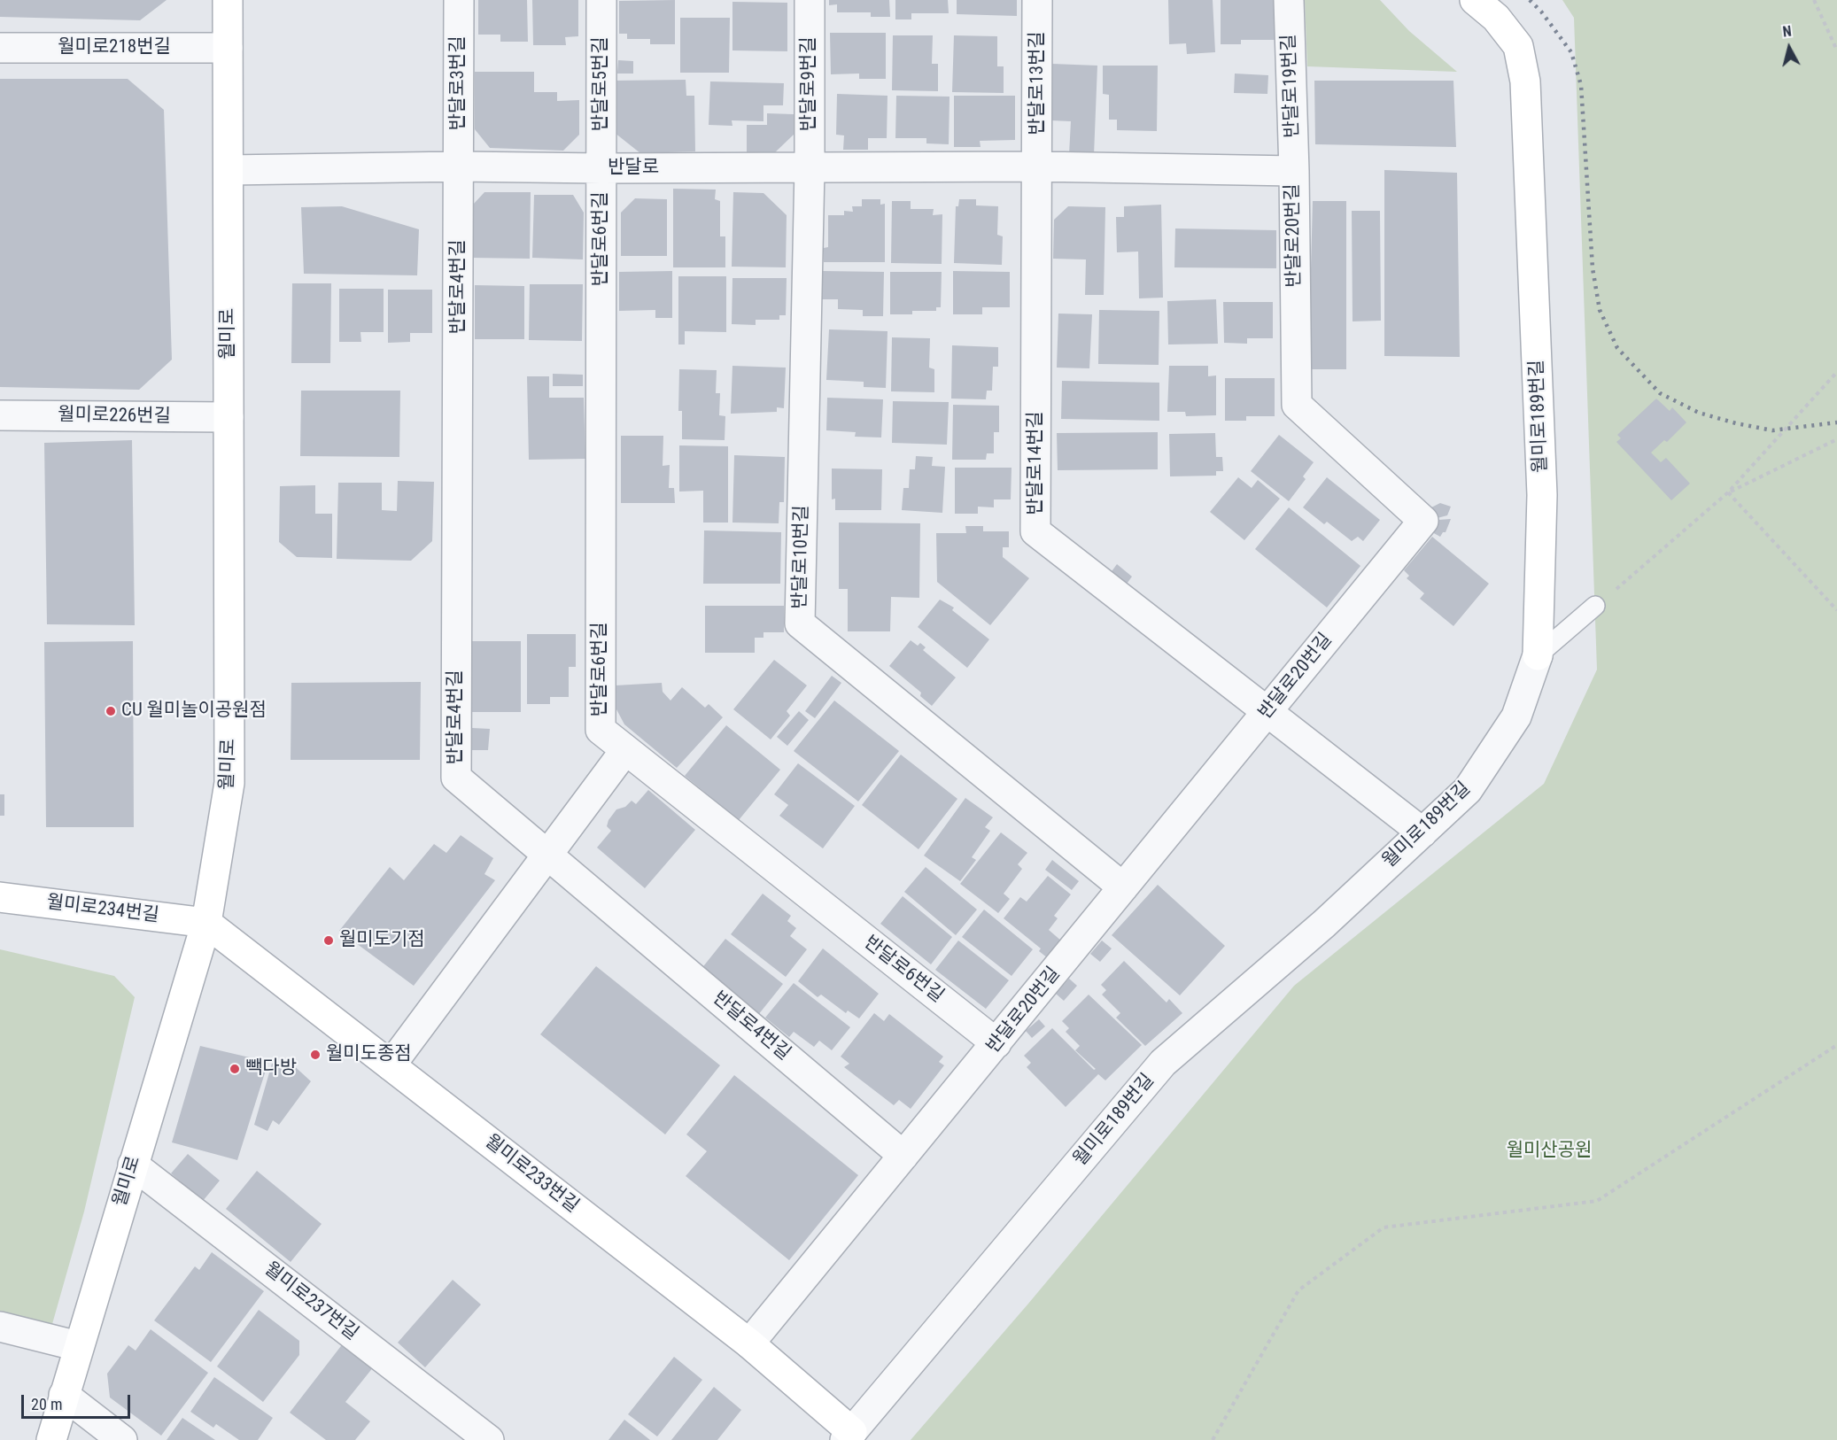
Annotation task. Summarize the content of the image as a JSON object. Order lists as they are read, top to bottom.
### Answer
{
  "streets": {
    "street": [
      "월미로218번길",
      "반달로3번길",
      "반달로13번길",
      "반달로5번길",
      "반달로9번길",
      "반달로19번길",
      "반달로",
      "반달로20번길",
      "반달로6번길",
      "반달로4번길",
      "월미로",
      "월미로226번길",
      "월미로189번길",
      "반달로14번길",
      "반달로10번길",
      "월미로234번길",
      "월미로233번길",
      "월미로237번길"
    ]
  },
  "crossings": [
    ["월미로218번길", "월미로"],
    ["반달로3번길", "반달로"],
    ["반달로3번길", "반달로4번길"],
    ["반달로13번길", "반달로"],
    ["반달로13번길", "반달로20번길"],
    ["반달로13번길", "반달로14번길"],
    ["반달로5번길", "반달로"],
    ["반달로5번길", "반달로6번길"],
    ["반달로9번길", "반달로"],
    ["반달로9번길", "반달로10번길"],
    ["반달로19번길", "반달로20번길"],
    ["반달로", "반달로20번길"],
    ["반달로", "반달로6번길"],
    ["반달로", "반달로4번길"],
    ["반달로", "월미로"],
    ["반달로", "반달로14번길"],
    ["반달로", "반달로10번길"],
    ["반달로20번길", "반달로6번길"],
    ["반달로20번길", "반달로4번길"],
    ["반달로20번길", "반달로14번길"],
    ["반달로20번길", "반달로10번길"],
    ["반달로20번길", "월미로233번길"],
    ["월미로", "월미로226번길"],
    ["월미로", "월미로234번길"],
    ["월미로", "월미로233번길"],
    ["월미로", "월미로237번길"],
    ["월미로189번길", "월미로233번길"],
    ["월미로234번길", "월미로233번길"]
  ],
  "parks": ["월미산공원"],
  "places": [
    "CU 월미놀이공원점",
    "월미도기점",
    "월미도종점",
    "빽다방"
  ],
  "scale_bar": "20 m",
  "north": "top"
}
